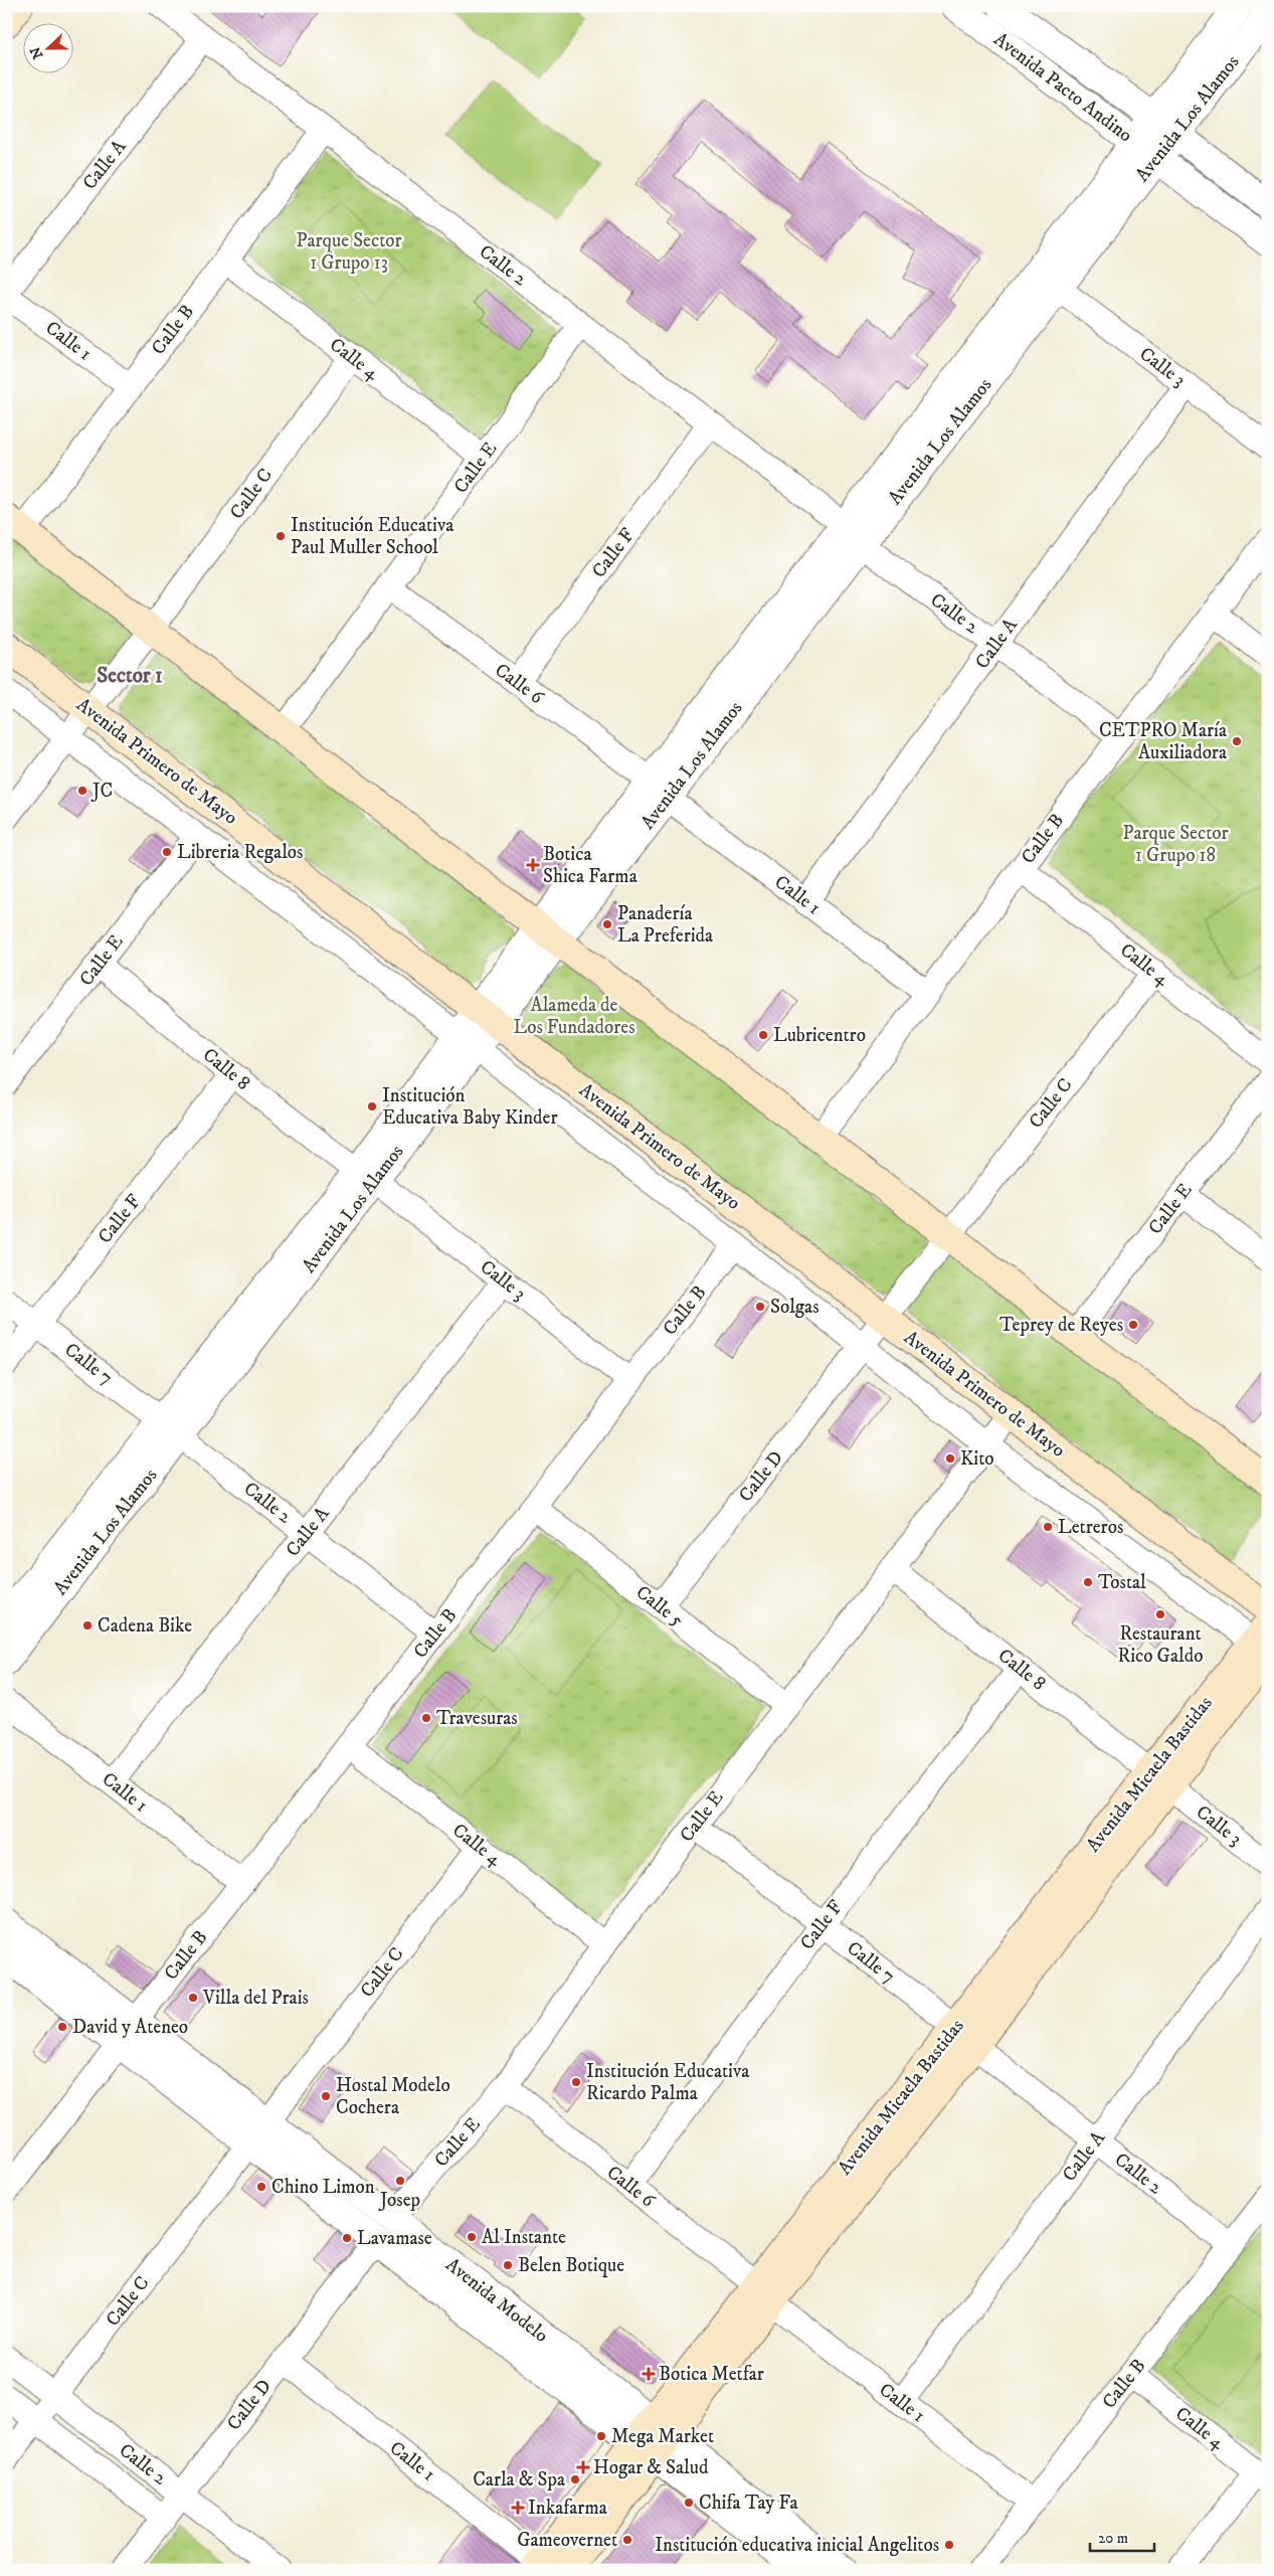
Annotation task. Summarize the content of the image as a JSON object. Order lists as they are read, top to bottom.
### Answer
{
  "streets": {
    "main road": ["Avenida Primero de Mayo", "Avenida Micaela Bastidas"],
    "street": [
      "Avenida Pacto Andino",
      "Avenida Los Alamos",
      "Calle A",
      "Calle 2",
      "Calle B",
      "Calle 1",
      "Calle 4",
      "Calle 3",
      "Calle E",
      "Calle C",
      "Calle F",
      "Calle 6",
      "Calle 8",
      "Calle 7",
      "Calle D",
      "Calle 5",
      "Avenida Modelo"
    ]
  },
  "crossings": [
    ["Avenida Pacto Andino", "Avenida Los Alamos"],
    ["Avenida Los Alamos", "Calle 2"],
    ["Avenida Los Alamos", "Calle 1"],
    ["Avenida Los Alamos", "Calle 3"],
    ["Avenida Los Alamos", "Calle 6"],
    ["Avenida Los Alamos", "Avenida Primero de Mayo"],
    ["Avenida Los Alamos", "Calle 8"],
    ["Avenida Los Alamos", "Calle 7"],
    ["Calle A", "Calle 2"],
    ["Calle A", "Calle 1"],
    ["Calle A", "Calle 3"],
    ["Calle 2", "Calle B"],
    ["Calle 2", "Calle E"],
    ["Calle 2", "Calle C"],
    ["Calle 2", "Calle F"],
    ["Calle 2", "Calle 7"],
    ["Calle 2", "Calle D"],
    ["Calle 2", "Avenida Micaela Bastidas"],
    ["Calle B", "Calle 1"],
    ["Calle B", "Calle 4"],
    ["Calle B", "Calle 3"],
    ["Calle B", "Avenida Primero de Mayo"],
    ["Calle B", "Calle 5"],
    ["Calle B", "Avenida Modelo"],
    ["Calle 1", "Calle 6"],
    ["Calle 1", "Calle D"],
    ["Calle 1", "Avenida Micaela Bastidas"],
    ["Calle 4", "Calle E"],
    ["Calle 4", "Calle C"],
    ["Calle 3", "Calle 8"],
    ["Calle 3", "Avenida Micaela Bastidas"],
    ["Calle E", "Calle 6"],
    ["Calle E", "Avenida Primero de Mayo"],
    ["Calle E", "Calle 8"],
    ["Calle E", "Calle 7"],
    ["Calle E", "Calle 5"],
    ["Calle E", "Avenida Modelo"],
    ["Calle C", "Avenida Primero de Mayo"],
    ["Calle C", "Calle D"],
    ["Calle C", "Avenida Modelo"],
    ["Calle F", "Calle 6"],
    ["Calle F", "Calle 8"],
    ["Calle F", "Calle 7"],
    ["Calle 6", "Avenida Micaela Bastidas"],
    ["Avenida Primero de Mayo", "Calle D"],
    ["Avenida Primero de Mayo", "Avenida Micaela Bastidas"],
    ["Calle 8", "Avenida Micaela Bastidas"],
    ["Calle 7", "Avenida Micaela Bastidas"],
    ["Calle D", "Calle 5"],
    ["Calle D", "Avenida Modelo"],
    ["Avenida Micaela Bastidas", "Avenida Modelo"]
  ],
  "districts": ["Sector 1"],
  "parks": ["Parque Sector 1 Grupo 13", "Parque Sector 1 Grupo 18", "Alameda de Los Fundadores"],
  "places": {
    "other": [
      "Institución Educativa Paul Muller School",
      "CETPRO María Auxiliadora",
      "JC",
      "Libreria Regalos",
      "Panadería La Preferida",
      "Lubricentro",
      "Institución Educativa Baby Kinder",
      "Solgas",
      "Teprey de Reyes",
      "Kito",
      "Letreros",
      "Tostal",
      "Restaurant Rico Galdo",
      "Cadena Bike",
      "Travesuras",
      "Villa del Prais",
      "David y Ateneo",
      "Institución Educativa Ricardo Palma",
      "Hostal Modelo Cochera",
      "Josep",
      "Chino Limon",
      "Al Instante",
      "Lavamase",
      "Belen Botique",
      "Mega Market",
      "Carla & Spa",
      "Chifa Tay Fa",
      "Gameovernet",
      "Institución educativa inicial Angelitos"
    ],
    "health": [
      "Botica Shica Farma",
      "Botica Metfar",
      "Hogar & Salud",
      "Inkafarma"
    ]
  },
  "scale_bar": "20 m",
  "north": "left"
}
